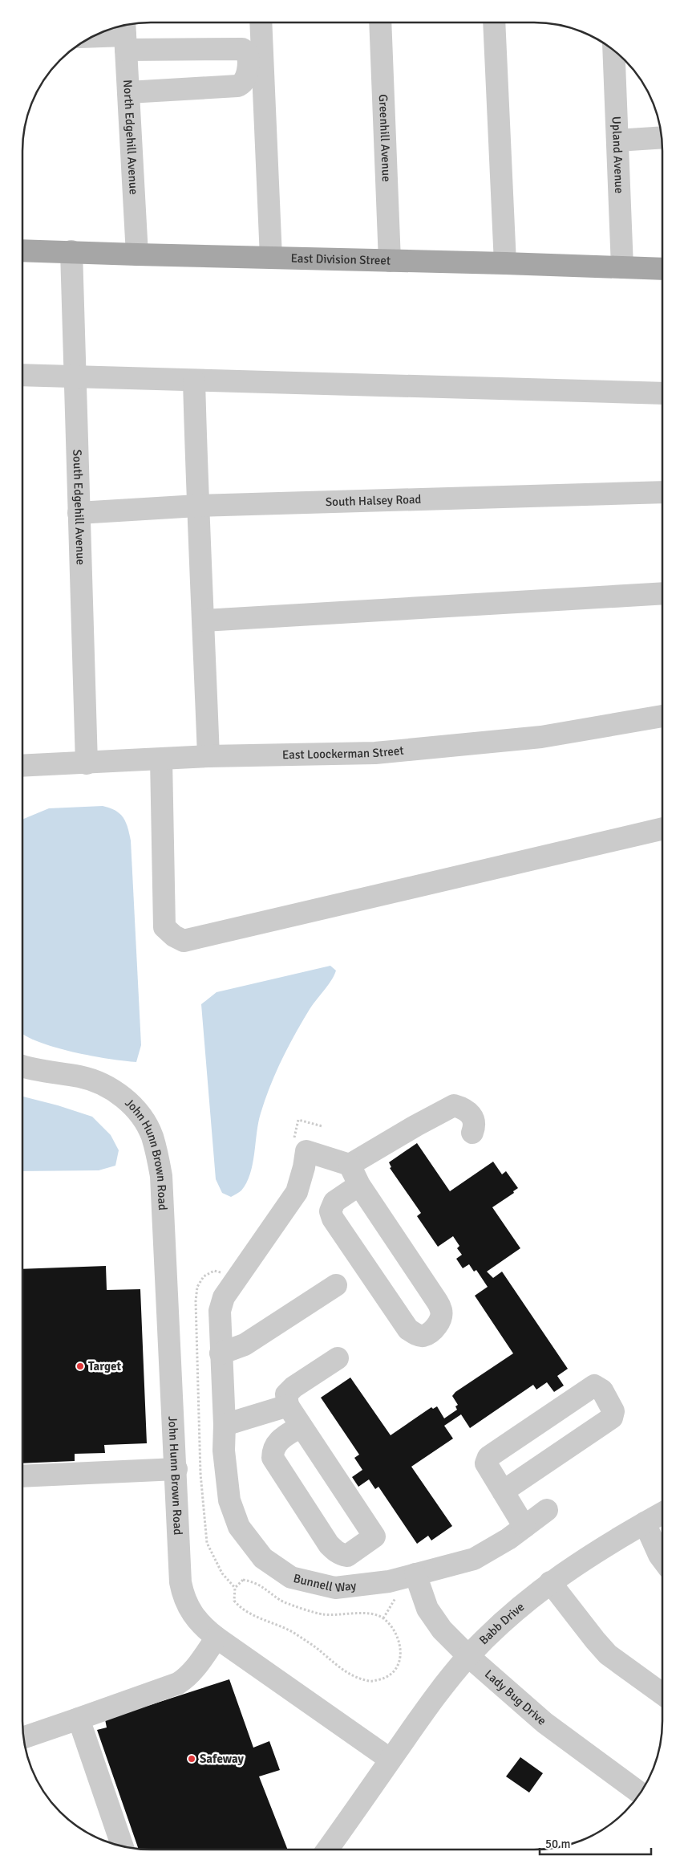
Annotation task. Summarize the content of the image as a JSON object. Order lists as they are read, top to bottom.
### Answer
{
  "streets": {
    "main road": ["East Division Street"],
    "street": [
      "North Edgehill Avenue",
      "Greenhill Avenue",
      "Upland Avenue",
      "South Halsey Road",
      "South Edgehill Avenue",
      "East Loockerman Street",
      "John Hunn Brown Road",
      "Bunnell Way",
      "Babb Drive",
      "Lady Bug Drive"
    ]
  },
  "crossings": [
    ["North Edgehill Avenue", "East Division Street"],
    ["Greenhill Avenue", "East Division Street"],
    ["Upland Avenue", "East Division Street"],
    ["East Division Street", "South Edgehill Avenue"],
    ["South Halsey Road", "South Edgehill Avenue"],
    ["South Edgehill Avenue", "East Loockerman Street"],
    ["John Hunn Brown Road", "Babb Drive"],
    ["Bunnell Way", "Lady Bug Drive"],
    ["Babb Drive", "Lady Bug Drive"]
  ],
  "places": ["Target", "Safeway"],
  "scale_bar": "50 m"
}
